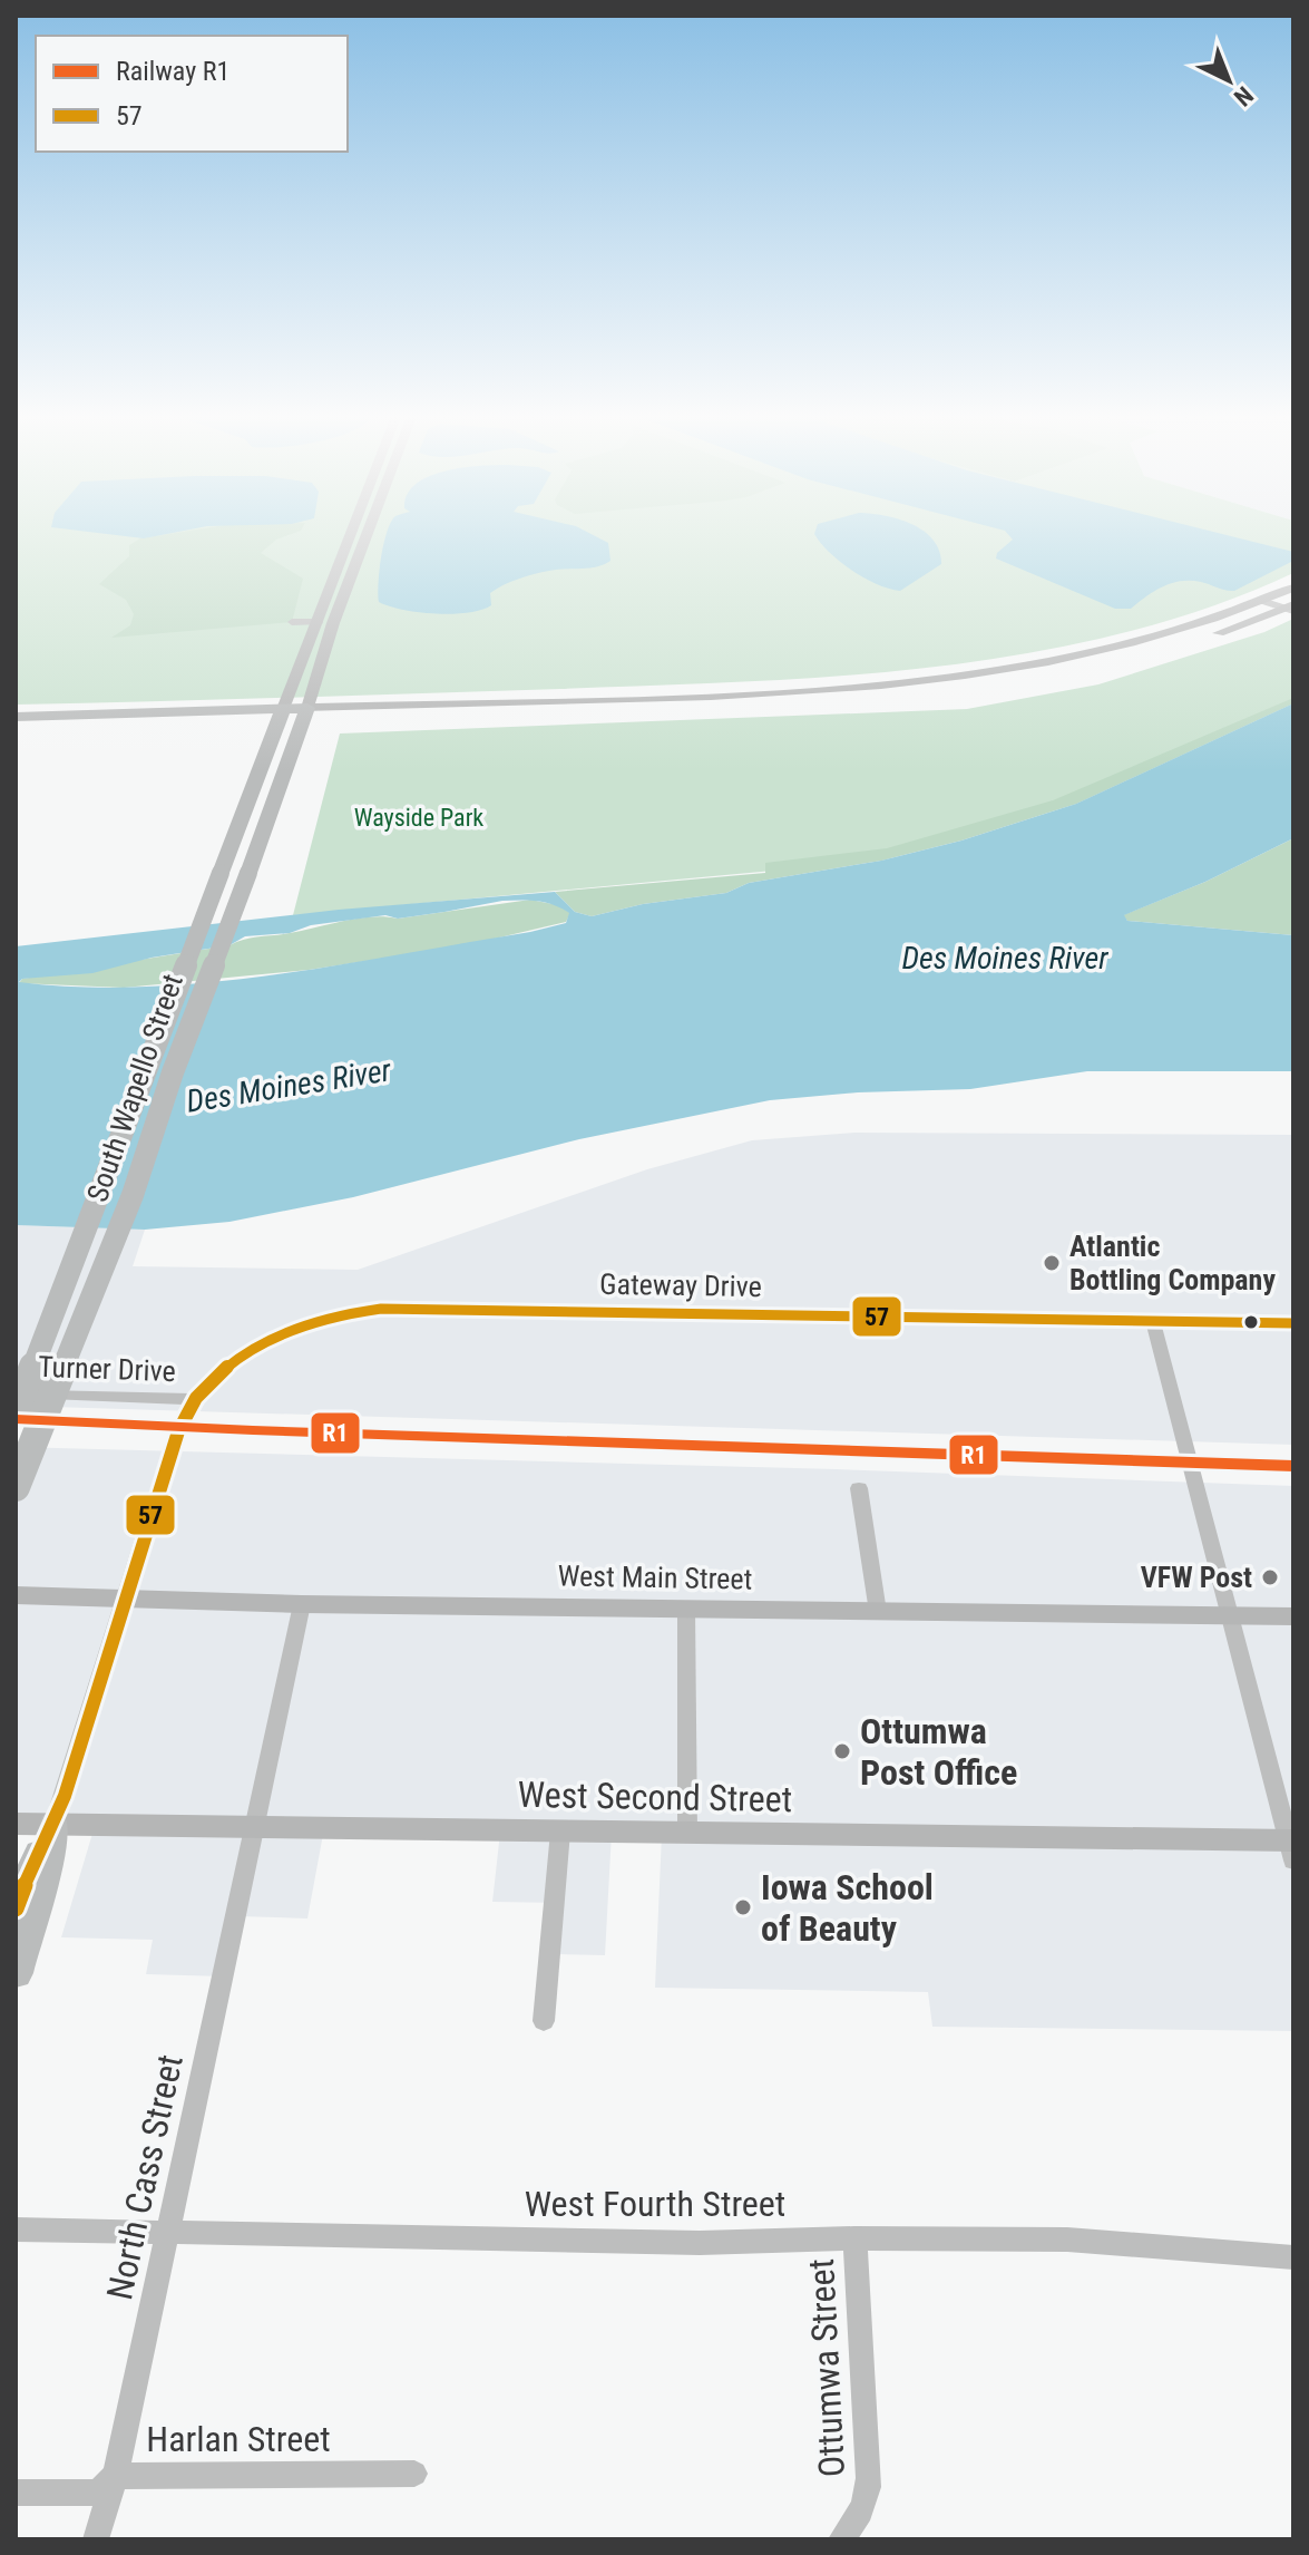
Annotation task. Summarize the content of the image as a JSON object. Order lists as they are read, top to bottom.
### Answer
{
  "streets": {
    "highway": ["South Wapello Street"],
    "main road": ["West Main Street", "West Second Street"],
    "street": [
      "Gateway Drive",
      "Turner Drive",
      "North Cass Street",
      "West Fourth Street",
      "Ottumwa Street",
      "Harlan Street"
    ]
  },
  "crossings": [
    ["Gateway Drive", "Turner Drive"],
    ["Gateway Drive", "West Main Street"],
    ["Gateway Drive", "West Second Street"],
    ["West Main Street", "North Cass Street"],
    ["West Second Street", "North Cass Street"],
    ["North Cass Street", "West Fourth Street"],
    ["North Cass Street", "Harlan Street"],
    ["West Fourth Street", "Ottumwa Street"]
  ],
  "water": ["Des Moines River"],
  "parks": ["Wayside Park"],
  "places": [
    "Atlantic Bottling Company",
    "VFW Post",
    "Ottumwa Post Office",
    "Iowa School of Beauty"
  ],
  "lines": ["transit line 57", "rail line R1"],
  "legend": ["Railway R1", "57"],
  "north": "bottom right"
}
